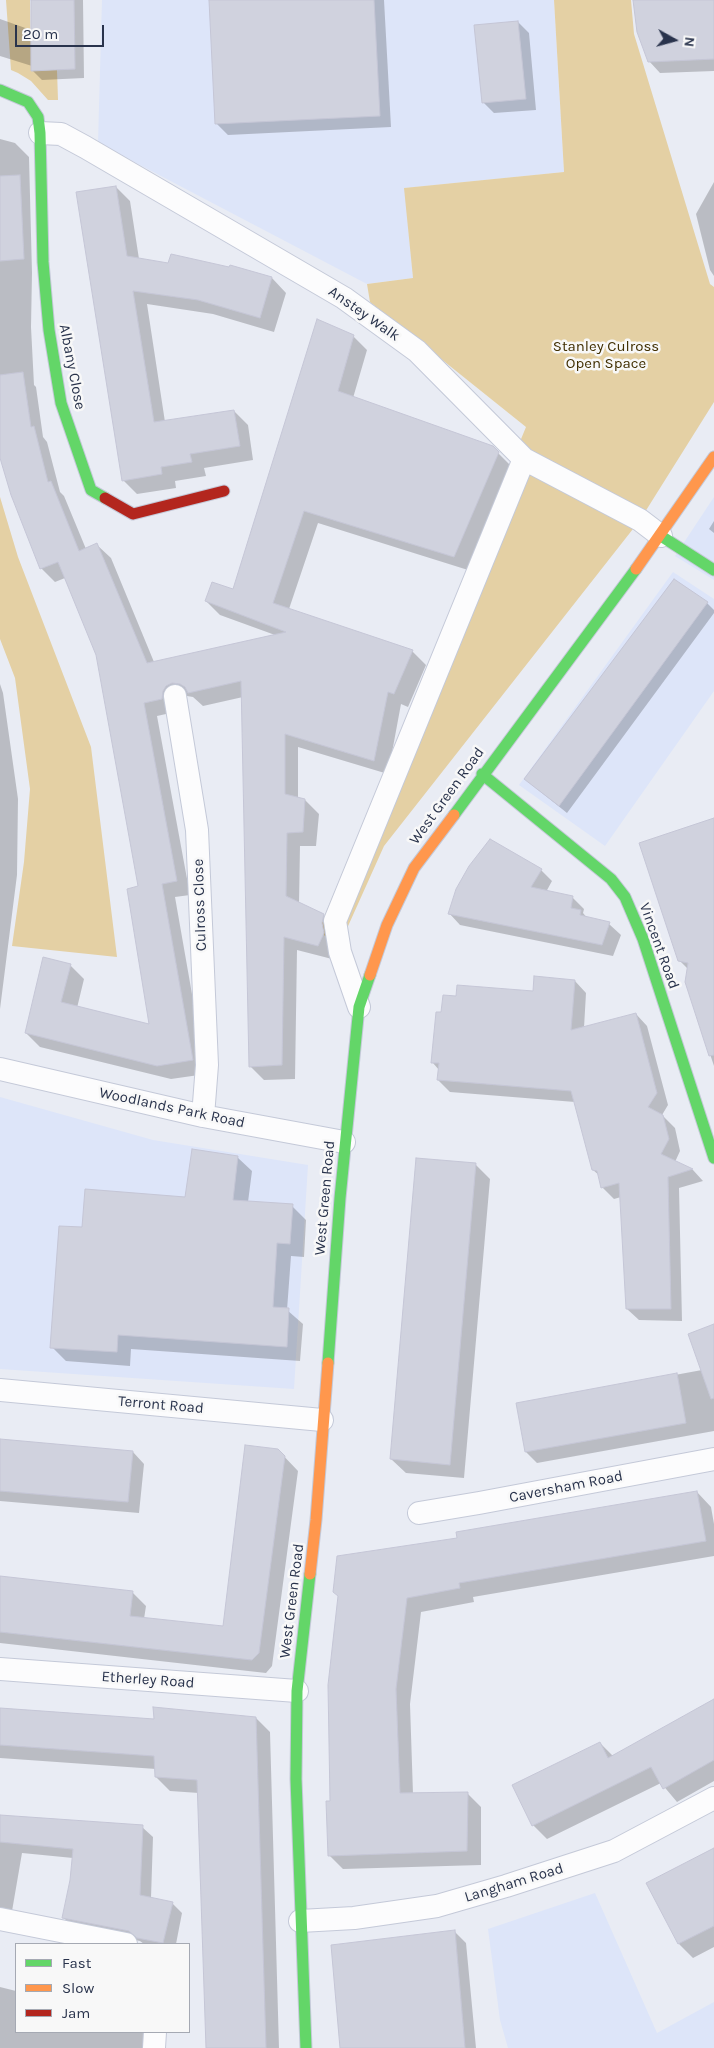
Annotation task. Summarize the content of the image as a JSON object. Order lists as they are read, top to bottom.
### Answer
{
  "streets": {
    "main road": ["Albany Close", "West Green Road", "Vincent Road"],
    "street": [
      "Anstey Walk",
      "Culross Close",
      "Woodlands Park Road",
      "Terront Road",
      "Caversham Road",
      "Etherley Road",
      "Langham Road"
    ]
  },
  "crossings": [
    ["Anstey Walk", "Albany Close"],
    ["Anstey Walk", "West Green Road"],
    ["West Green Road", "Vincent Road"],
    ["West Green Road", "Woodlands Park Road"],
    ["West Green Road", "Terront Road"],
    ["West Green Road", "Etherley Road"],
    ["West Green Road", "Langham Road"],
    ["Culross Close", "Woodlands Park Road"]
  ],
  "parks": ["Stanley Culross Open Space"],
  "legend": ["Fast", "Slow", "Jam"],
  "scale_bar": "20 m",
  "north": "right"
}
